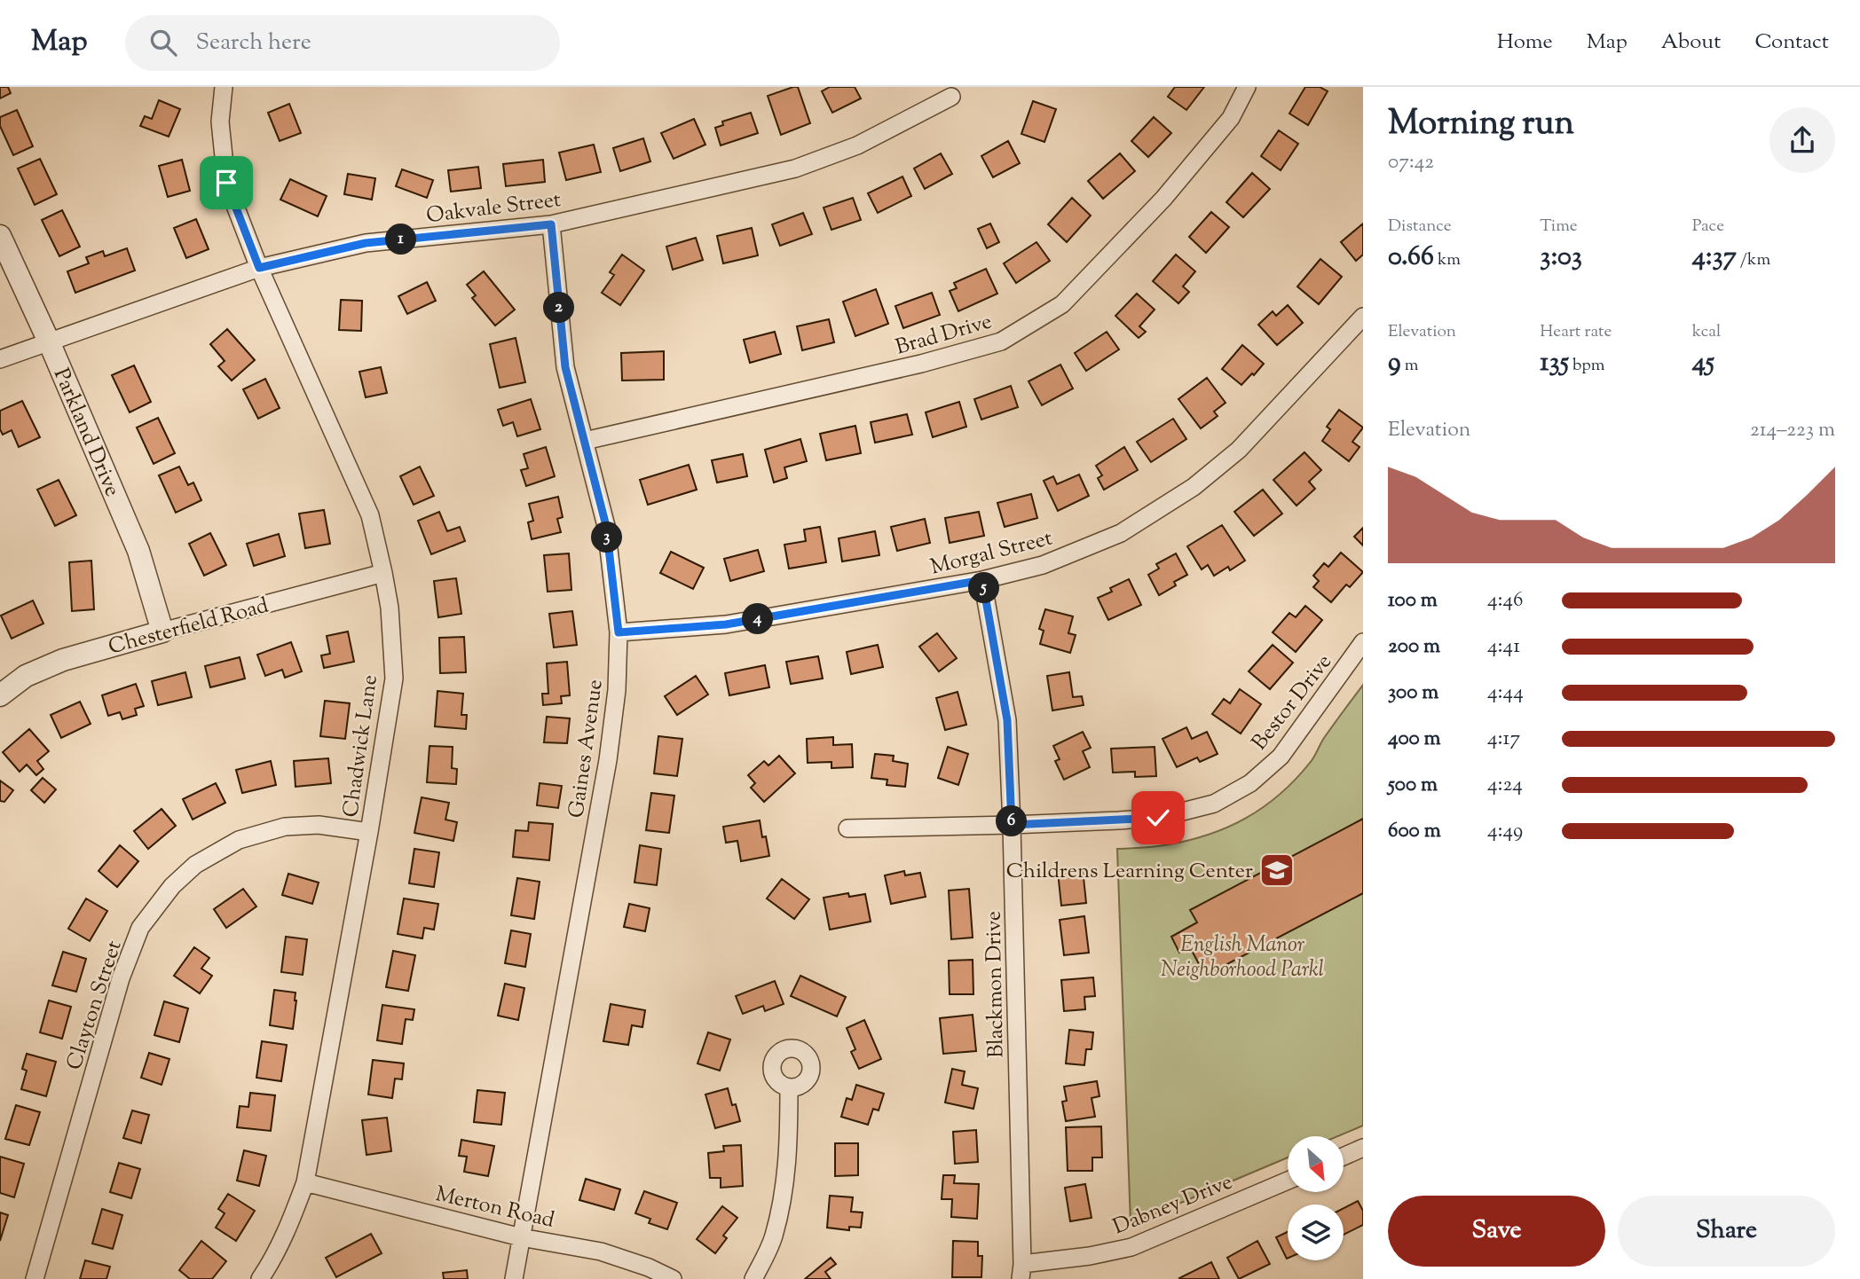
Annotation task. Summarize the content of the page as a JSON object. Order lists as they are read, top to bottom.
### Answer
{
  "streets": {
    "street": [
      "Oakvale Street",
      "Brad Drive",
      "Parkland Drive",
      "Morgal Street",
      "Chesterfield Road",
      "Bestor Drive",
      "Chadwick Lane",
      "Gaines Avenue",
      "Blackmon Drive",
      "Clayton Street",
      "Dabney Drive",
      "Merton Road"
    ]
  },
  "crossings": [
    ["Oakvale Street", "Parkland Drive"],
    ["Oakvale Street", "Chadwick Lane"],
    ["Oakvale Street", "Gaines Avenue"],
    ["Brad Drive", "Gaines Avenue"],
    ["Parkland Drive", "Chesterfield Road"],
    ["Morgal Street", "Gaines Avenue"],
    ["Morgal Street", "Blackmon Drive"],
    ["Chesterfield Road", "Chadwick Lane"],
    ["Bestor Drive", "Blackmon Drive"],
    ["Chadwick Lane", "Clayton Street"],
    ["Chadwick Lane", "Merton Road"],
    ["Gaines Avenue", "Merton Road"],
    ["Blackmon Drive", "Dabney Drive"]
  ],
  "parks": ["English Manor Neighborhood Parkl"],
  "places": {
    "school or university": ["Childrens Learning Center"]
  },
  "north": "bottom right",
  "page": {
    "header": "Map",
    "search": "Search here",
    "nav": [
      "Home",
      "Map",
      "About",
      "Contact"
    ],
    "heading": ["Morning run", "07:42"],
    "stats": [
      ["Distance", "0.66 km"],
      ["Time", "3:03"],
      ["Pace", "4:37 /km"],
      ["Elevation", "9 m"],
      ["Heart rate", "135 bpm"],
      ["kcal", "45"]
    ],
    "pins": [
      "1",
      "2",
      "3",
      "5",
      "4",
      "6"
    ],
    "chart": ["Elevation", "214–223 m"],
    "list": [
      {
        "name": "100 m",
        "note": "4:46"
      },
      {
        "name": "200 m",
        "note": "4:41"
      },
      {
        "name": "300 m",
        "note": "4:44"
      },
      {
        "name": "400 m",
        "note": "4:17"
      },
      {
        "name": "500 m",
        "note": "4:24"
      },
      {
        "name": "600 m",
        "note": "4:49"
      }
    ],
    "buttons": ["Save", "Share"]
  }
}
